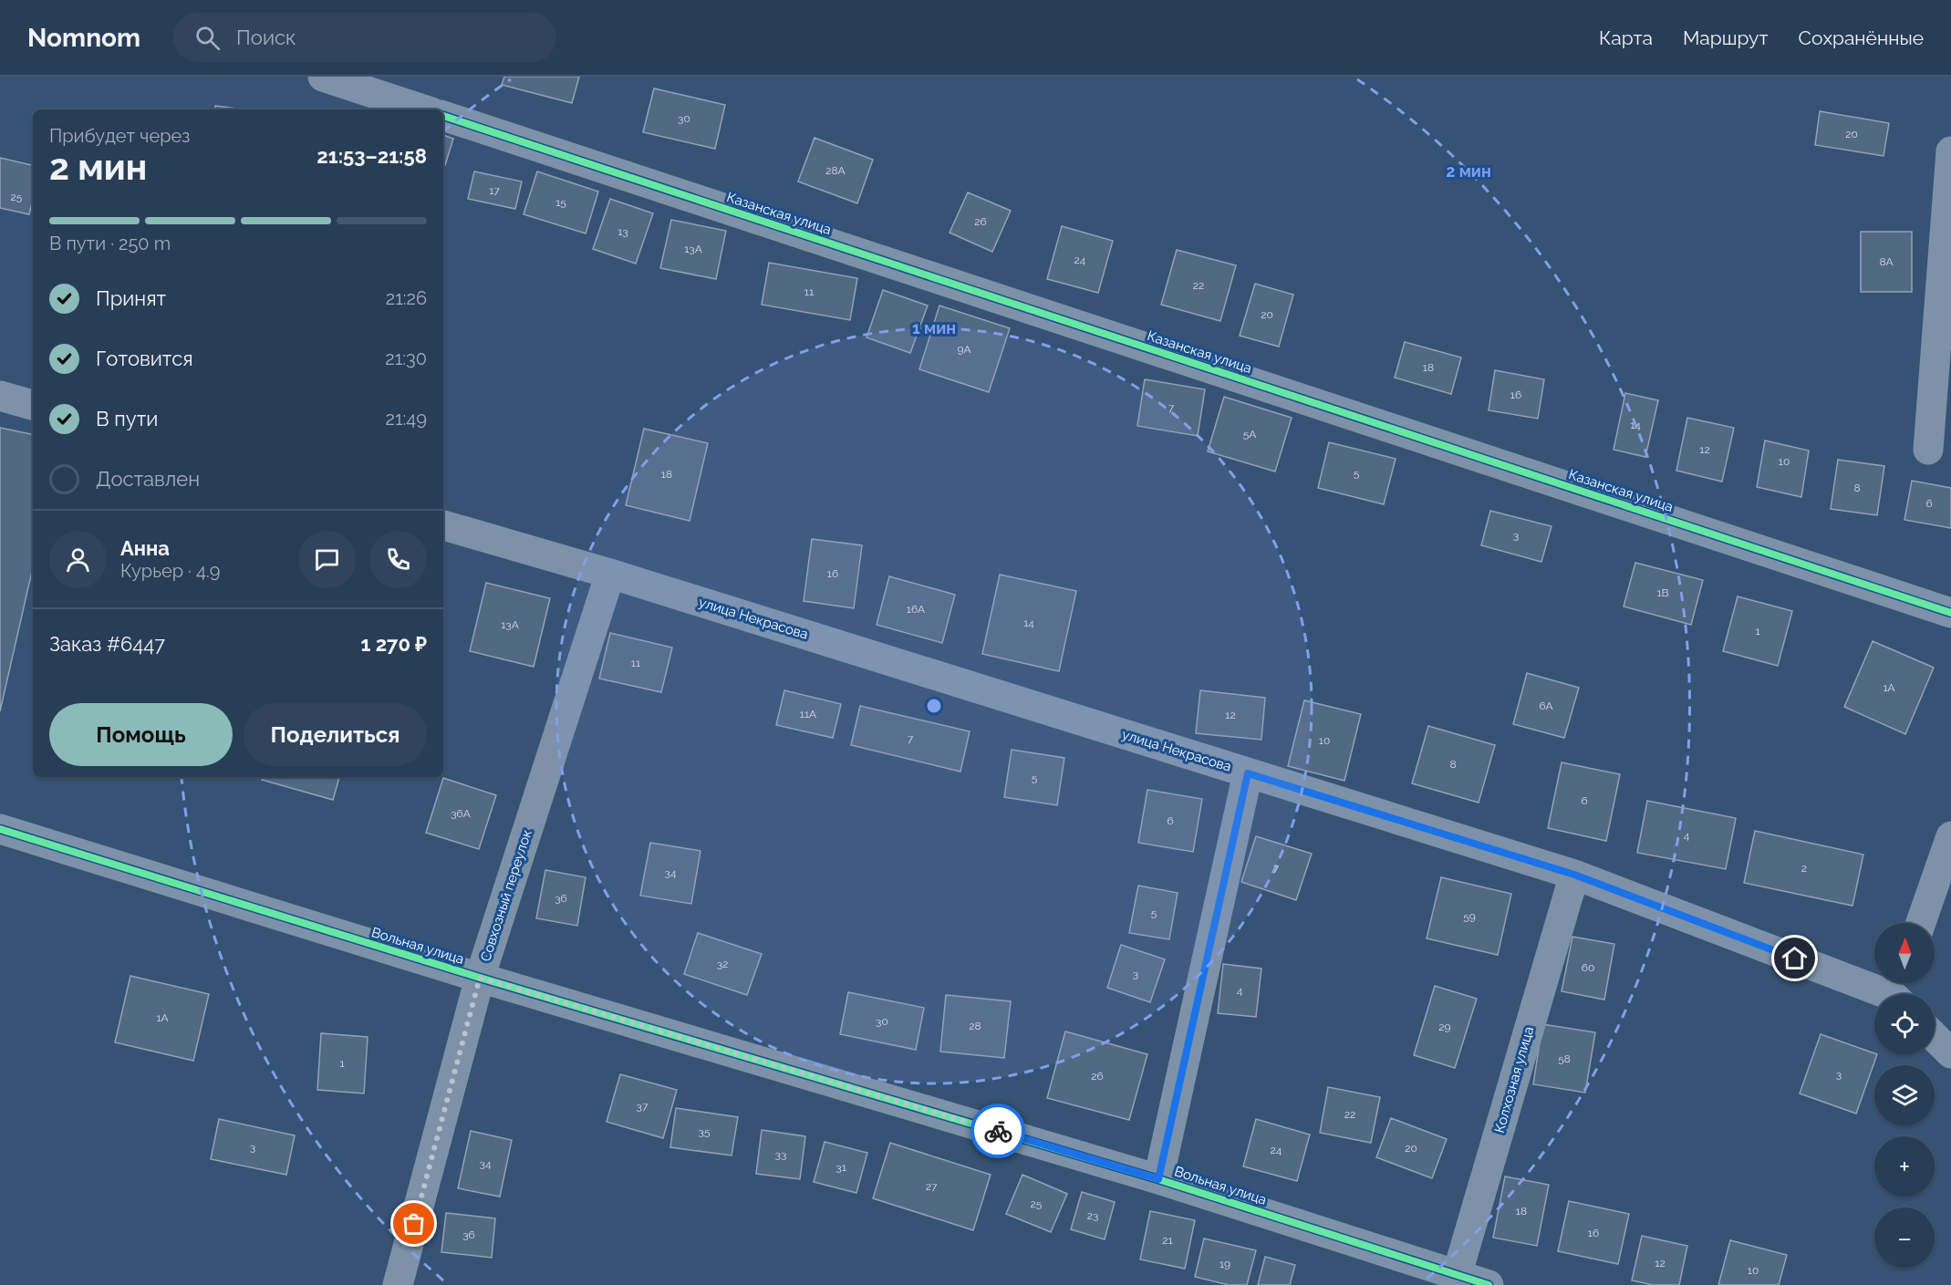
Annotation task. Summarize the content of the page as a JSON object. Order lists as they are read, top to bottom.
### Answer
{
  "streets": {
    "street": [
      "Казанская улица",
      "улица Некрасова",
      "Совхозный переулок",
      "Вольная улица",
      "Колхозная улица"
    ]
  },
  "crossings": [
    ["улица Некрасова", "Совхозный переулок"],
    ["улица Некрасова", "Колхозная улица"],
    ["Совхозный переулок", "Вольная улица"],
    ["Вольная улица", "Колхозная улица"]
  ],
  "house_numbers": [
    "30",
    "20",
    "28А",
    "17",
    "25",
    "15",
    "26",
    "13",
    "13А",
    "24",
    "8А",
    "22",
    "11",
    "20",
    "9А",
    "18",
    "16",
    "7",
    "14",
    "5А",
    "12",
    "10",
    "5",
    "18",
    "8",
    "6",
    "3",
    "16",
    "1В",
    "16А",
    "14",
    "13А",
    "1",
    "11",
    "1А",
    "6А",
    "11А",
    "12",
    "7",
    "10",
    "8",
    "5",
    "6",
    "36А",
    "6",
    "4",
    "7",
    "2",
    "34",
    "36",
    "5",
    "59",
    "32",
    "60",
    "3",
    "4",
    "1А",
    "30",
    "28",
    "29",
    "58",
    "1",
    "3",
    "26",
    "37",
    "22",
    "35",
    "3",
    "20",
    "24",
    "33",
    "34",
    "31",
    "27",
    "25",
    "18",
    "23",
    "16",
    "36",
    "21",
    "12",
    "19",
    "10"
  ],
  "north": "top",
  "page": {
    "header": "Nomnom",
    "search": "Поиск",
    "nav": ["Карта", "Маршрут", "Сохранённые"],
    "heading": ["2 мин", "Прибудет через", "21:53–21:58"],
    "panel": [
      "Анна",
      "Курьер · 4.9",
      "Заказ #6447",
      "1 270 ₽"
    ],
    "bar": "В пути · 250 m",
    "list": [
      ["Принят", "21:26"],
      ["Готовится", "21:30"],
      ["В пути", "21:49"],
      "Доставлен"
    ],
    "buttons": ["Помощь", "Поделиться"],
    "map_buttons": ["+", "−"]
  },
  "rings": ["2 мин", "1 мин"]
}
